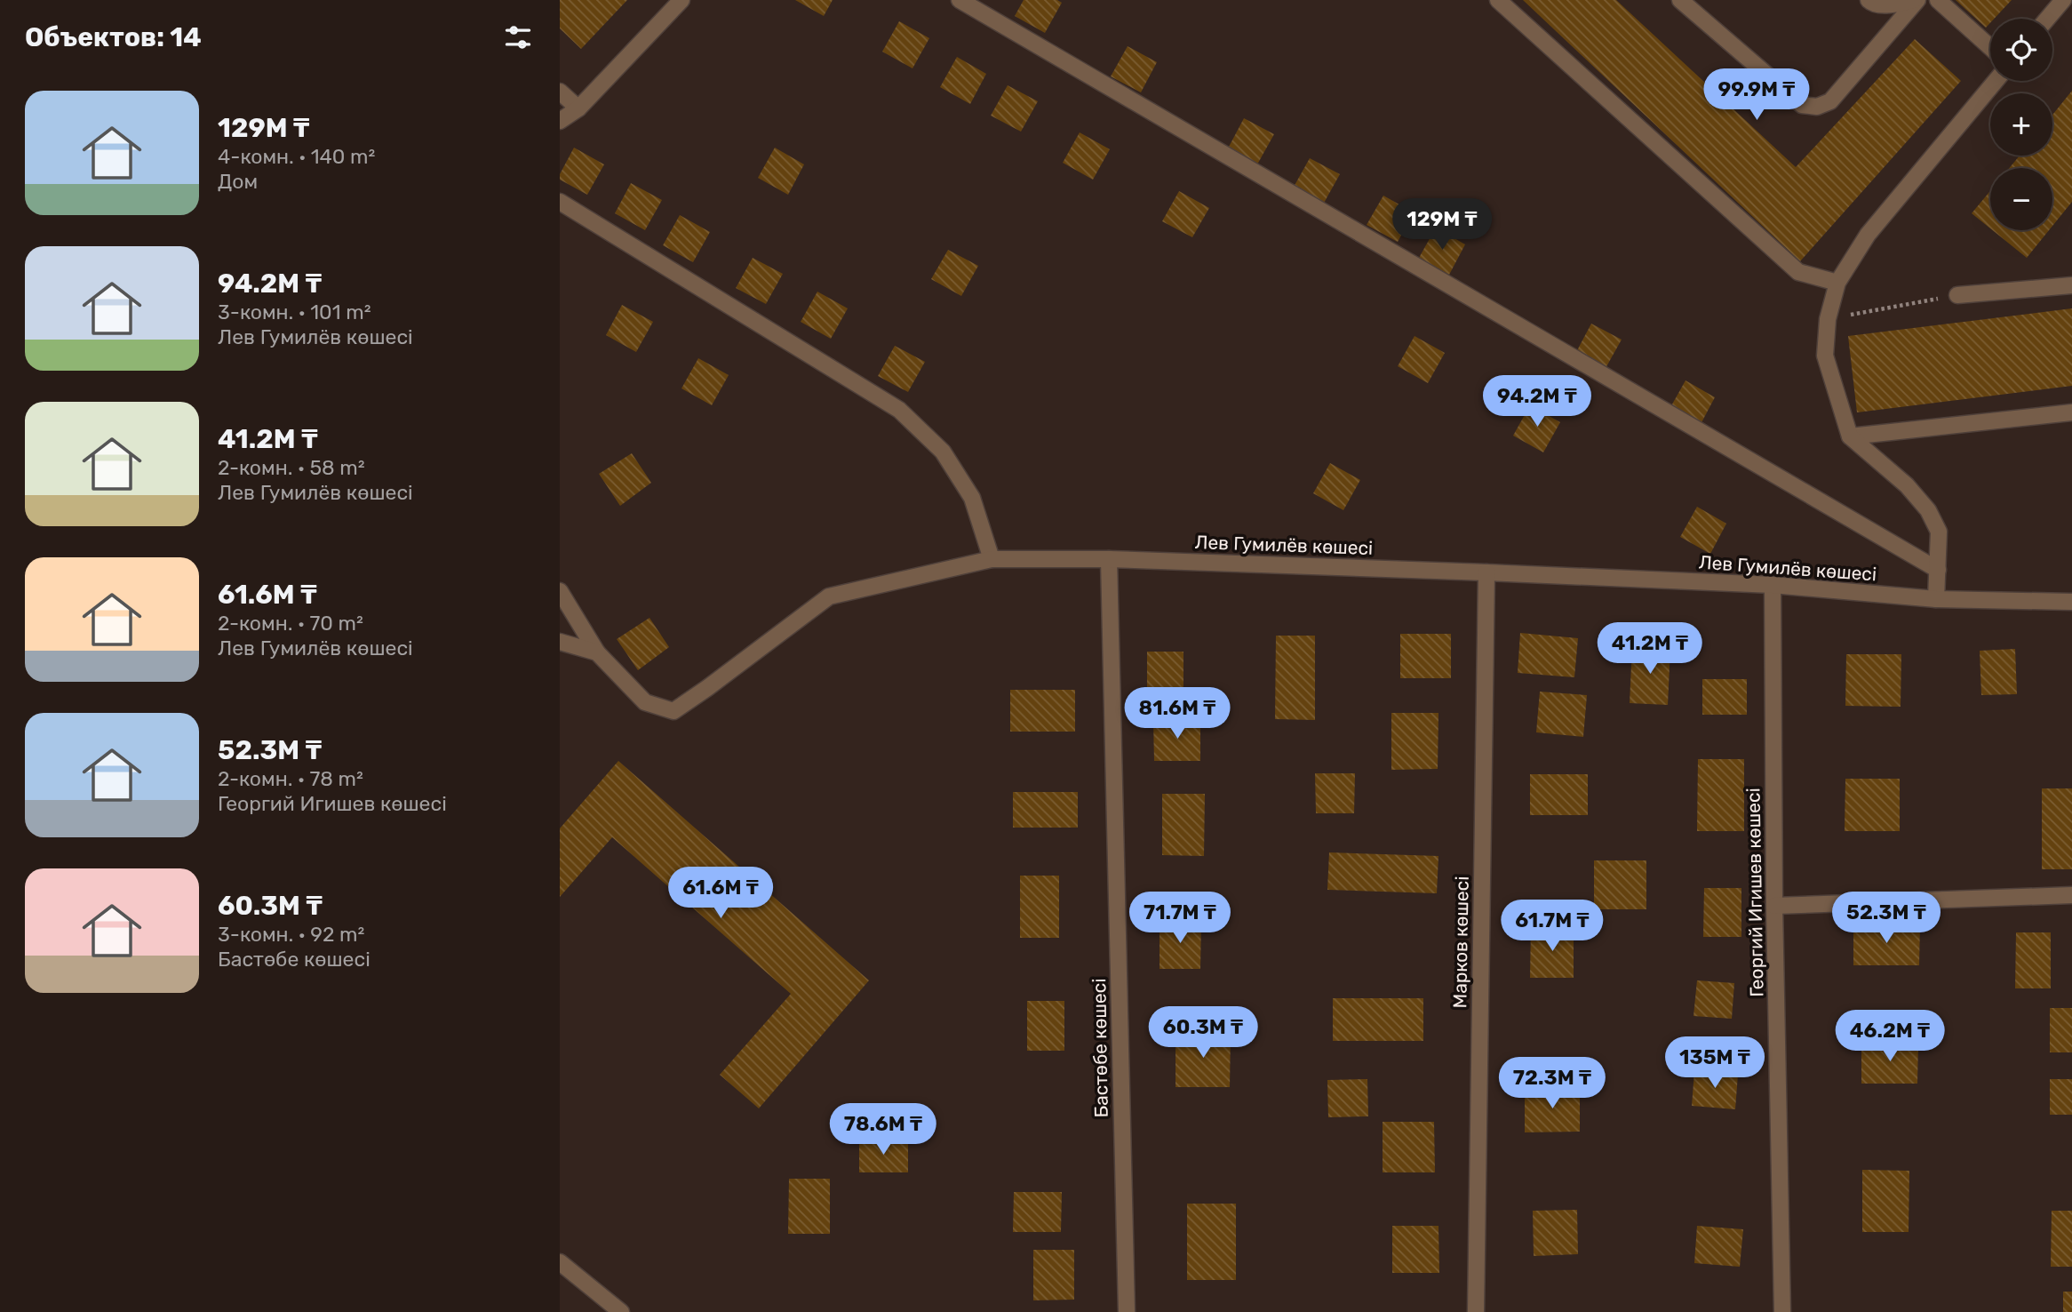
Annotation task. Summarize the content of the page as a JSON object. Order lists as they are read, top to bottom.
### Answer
{
  "streets": {
    "street": [
      "Лев Гумилёв көшесі",
      "Георгий Игишев көшесі",
      "Марков көшесі",
      "Бастөбе көшесі"
    ]
  },
  "crossings": [
    ["Лев Гумилёв көшесі", "Георгий Игишев көшесі"],
    ["Лев Гумилёв көшесі", "Марков көшесі"],
    ["Лев Гумилёв көшесі", "Бастөбе көшесі"]
  ],
  "page": {
    "heading": "Объектов: 14",
    "map_buttons": ["+", "−"],
    "price": [
      "99.9M ₸",
      "129M ₸",
      "94.2M ₸",
      "41.2M ₸",
      "81.6M ₸",
      "61.6M ₸",
      "71.7M ₸",
      "52.3M ₸",
      "61.7M ₸",
      "60.3M ₸",
      "46.2M ₸",
      "135M ₸",
      "72.3M ₸",
      "78.6M ₸"
    ],
    "list": [
      {
        "name": "129M ₸",
        "note": "4-комн. · 140 m² · Дом"
      },
      {
        "name": "94.2M ₸",
        "note": "3-комн. · 101 m² · Лев Гумилёв көшесі"
      },
      {
        "name": "41.2M ₸",
        "note": "2-комн. · 58 m² · Лев Гумилёв көшесі"
      },
      {
        "name": "61.6M ₸",
        "note": "2-комн. · 70 m² · Лев Гумилёв көшесі"
      },
      {
        "name": "52.3M ₸",
        "note": "2-комн. · 78 m² · Георгий Игишев көшесі"
      },
      {
        "name": "60.3M ₸",
        "note": "3-комн. · 92 m² · Бастөбе көшесі"
      }
    ]
  }
}
